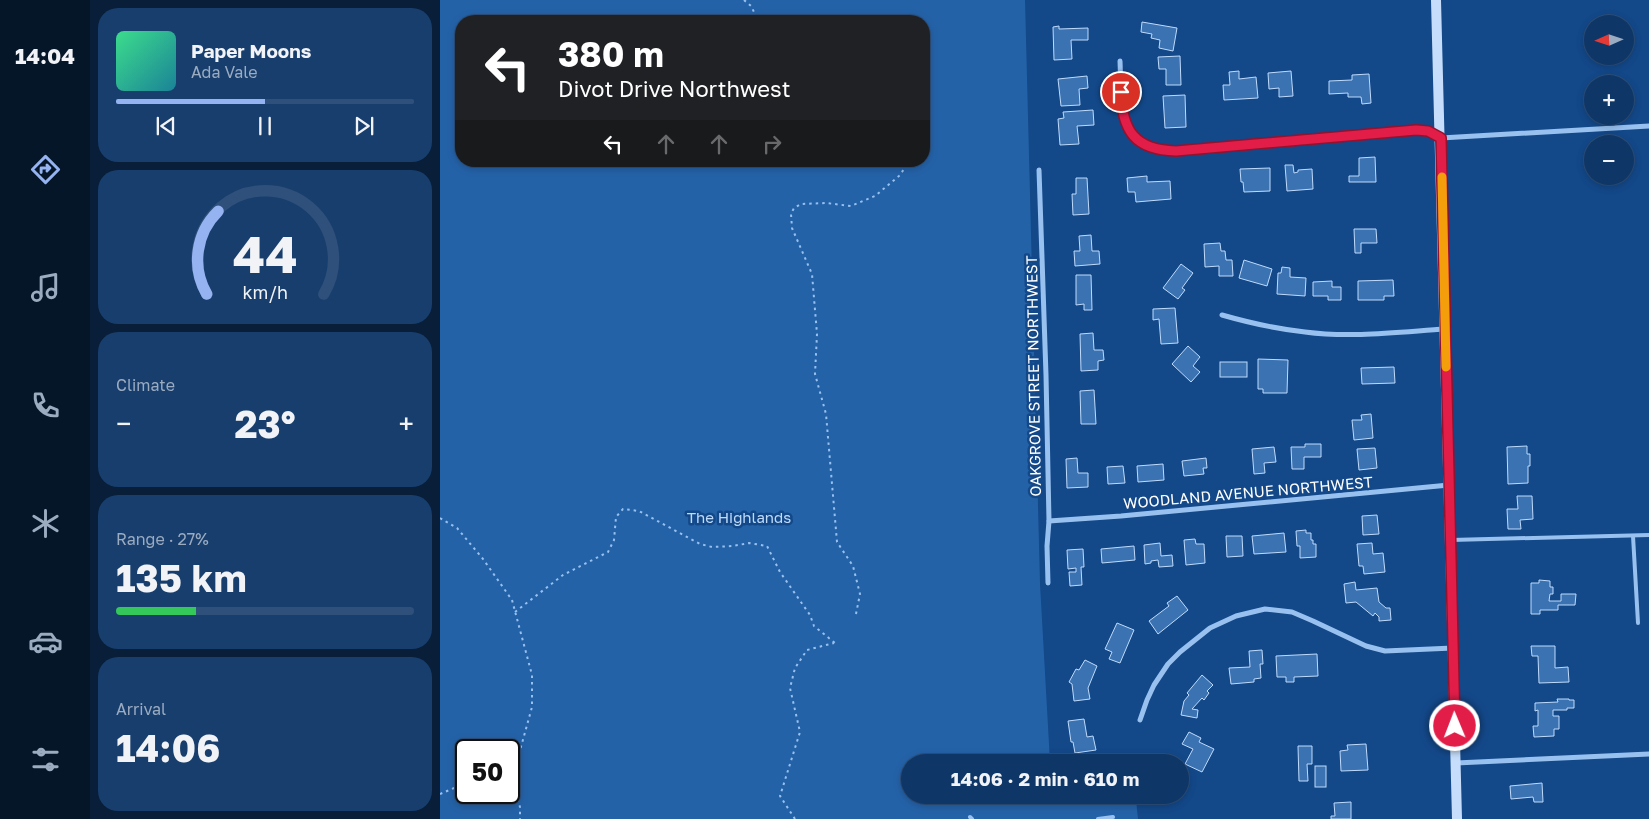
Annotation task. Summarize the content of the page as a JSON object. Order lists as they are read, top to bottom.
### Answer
{
  "streets": {
    "street": ["OAKGROVE STREET NORTHWEST", "WOODLAND AVENUE NORTHWEST"]
  },
  "crossings": [
    ["OAKGROVE STREET NORTHWEST", "WOODLAND AVENUE NORTHWEST"]
  ],
  "parks": ["The Highlands"],
  "north": "left",
  "page": {
    "tabs": "14:04",
    "map_buttons": ["+", "−"],
    "turn": ["380 m", "Divot Drive Northwest"],
    "song": ["Paper Moons", "Ada Vale"],
    "tile": [
      "Climate",
      ["Range · 27%", "135 km"],
      ["Arrival", "14:06"]
    ],
    "heat": ["−", "23°", "+"],
    "limit": "50",
    "trip": "14:06 · 2 min · 610 m",
    "gauge": ["44", "km/h"]
  }
}
